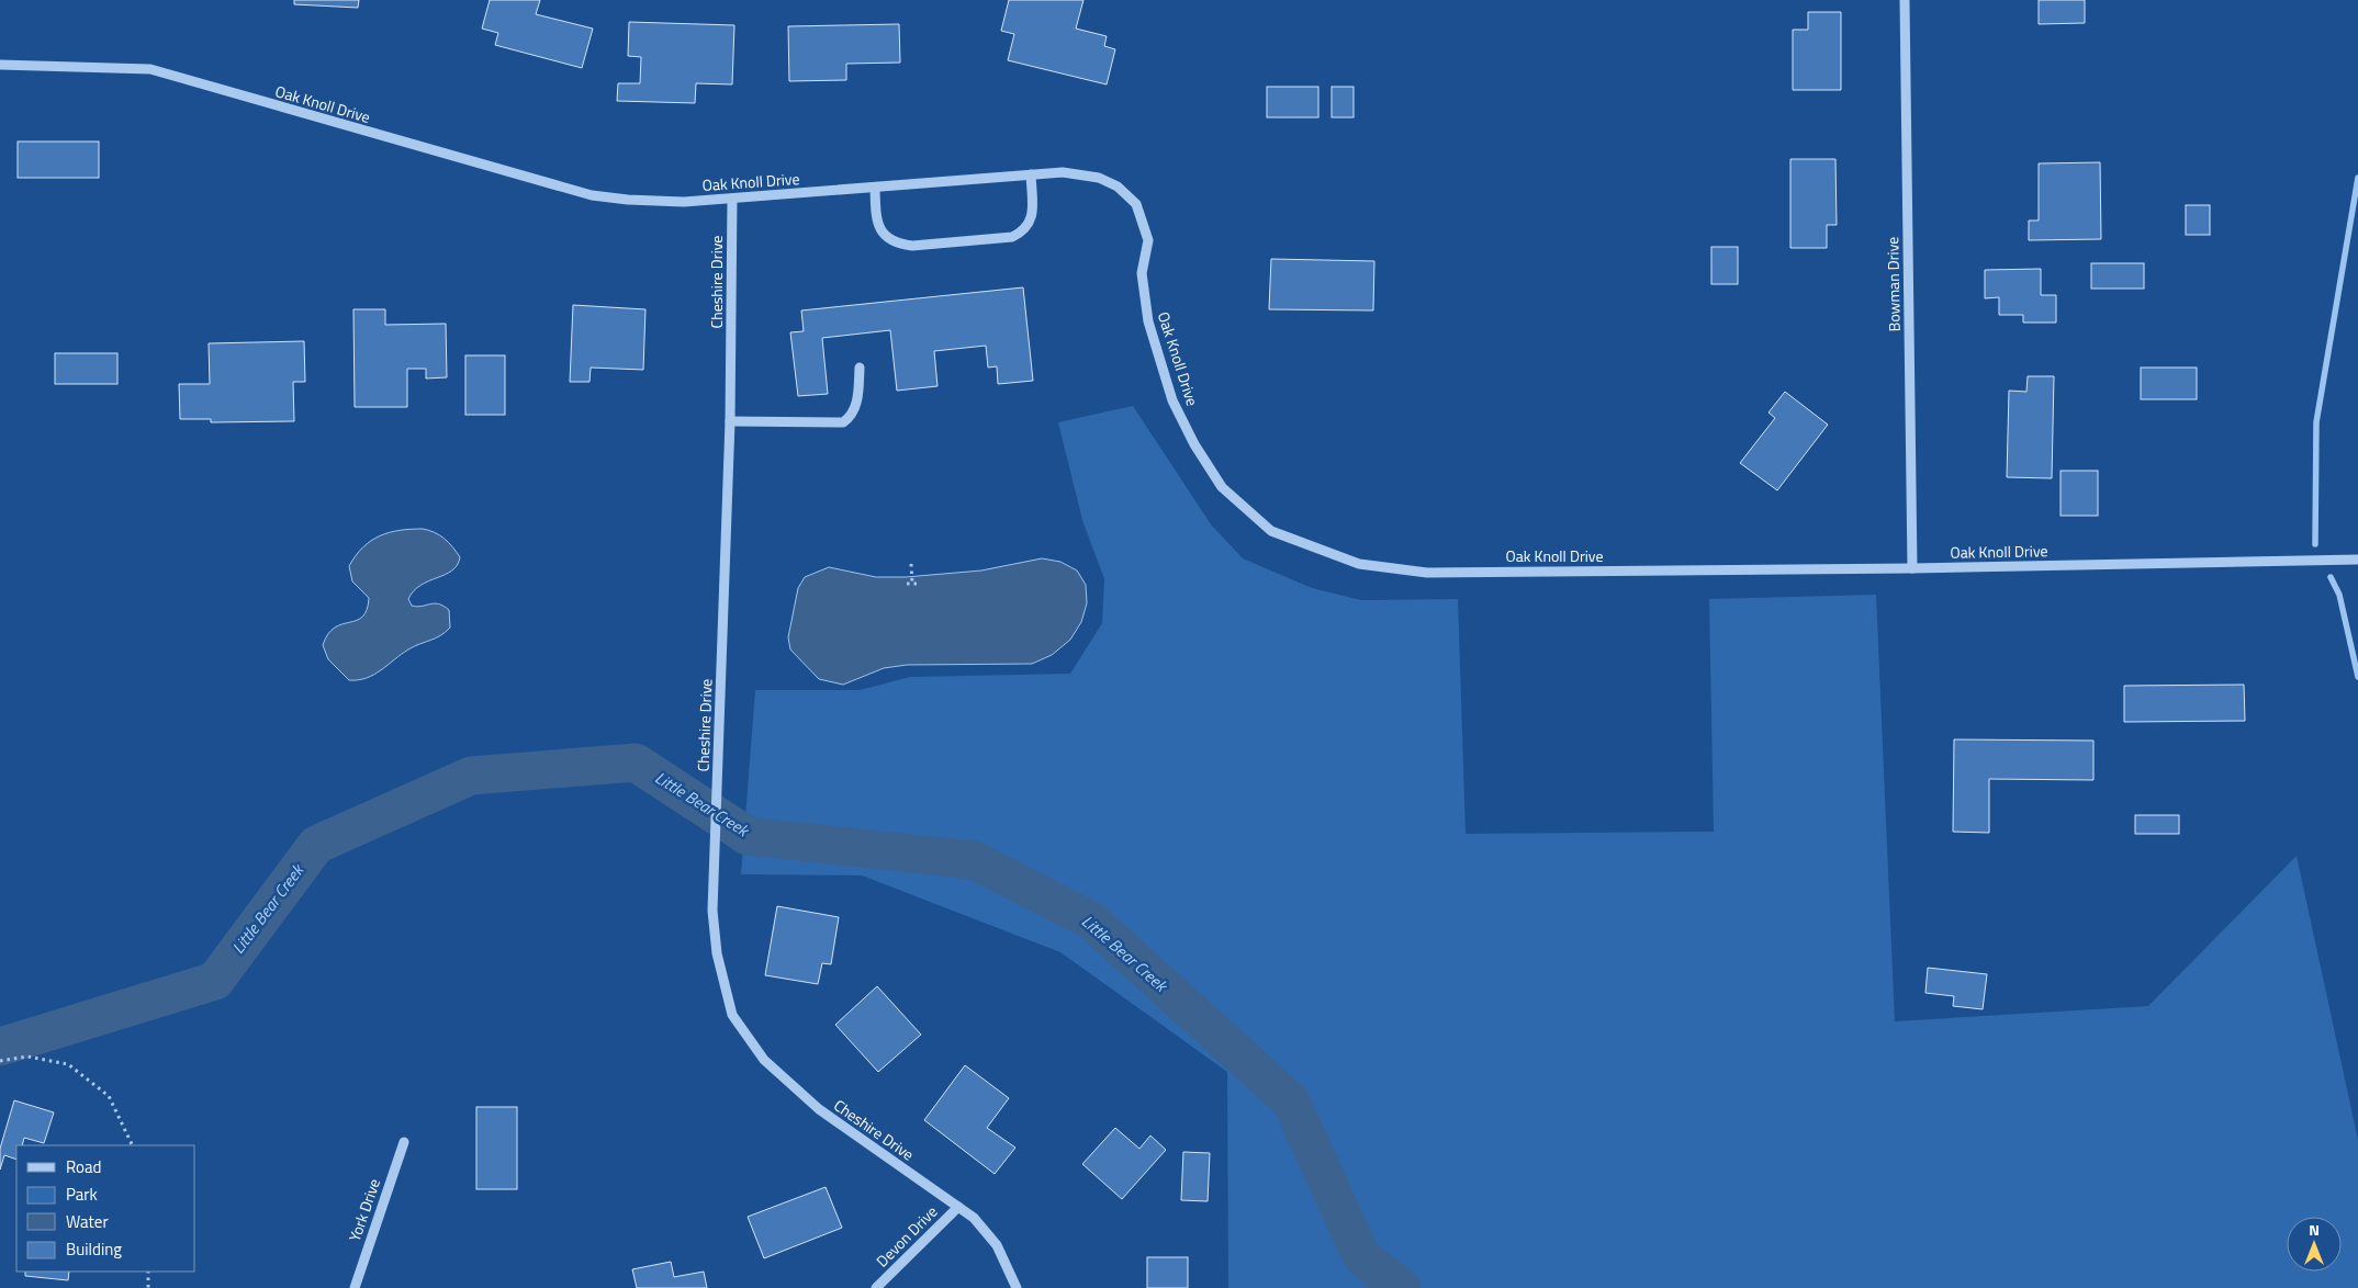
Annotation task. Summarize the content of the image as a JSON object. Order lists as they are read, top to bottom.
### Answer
{
  "streets": {
    "street": [
      "Oak Knoll Drive",
      "Cheshire Drive",
      "Bowman Drive",
      "York Drive",
      "Devon Drive"
    ]
  },
  "crossings": [
    ["Oak Knoll Drive", "Cheshire Drive"],
    ["Oak Knoll Drive", "Bowman Drive"],
    ["Cheshire Drive", "Devon Drive"]
  ],
  "water": ["Little Bear Creek"],
  "legend": [
    "Road",
    "Park",
    "Water",
    "Building"
  ],
  "north": "top"
}
